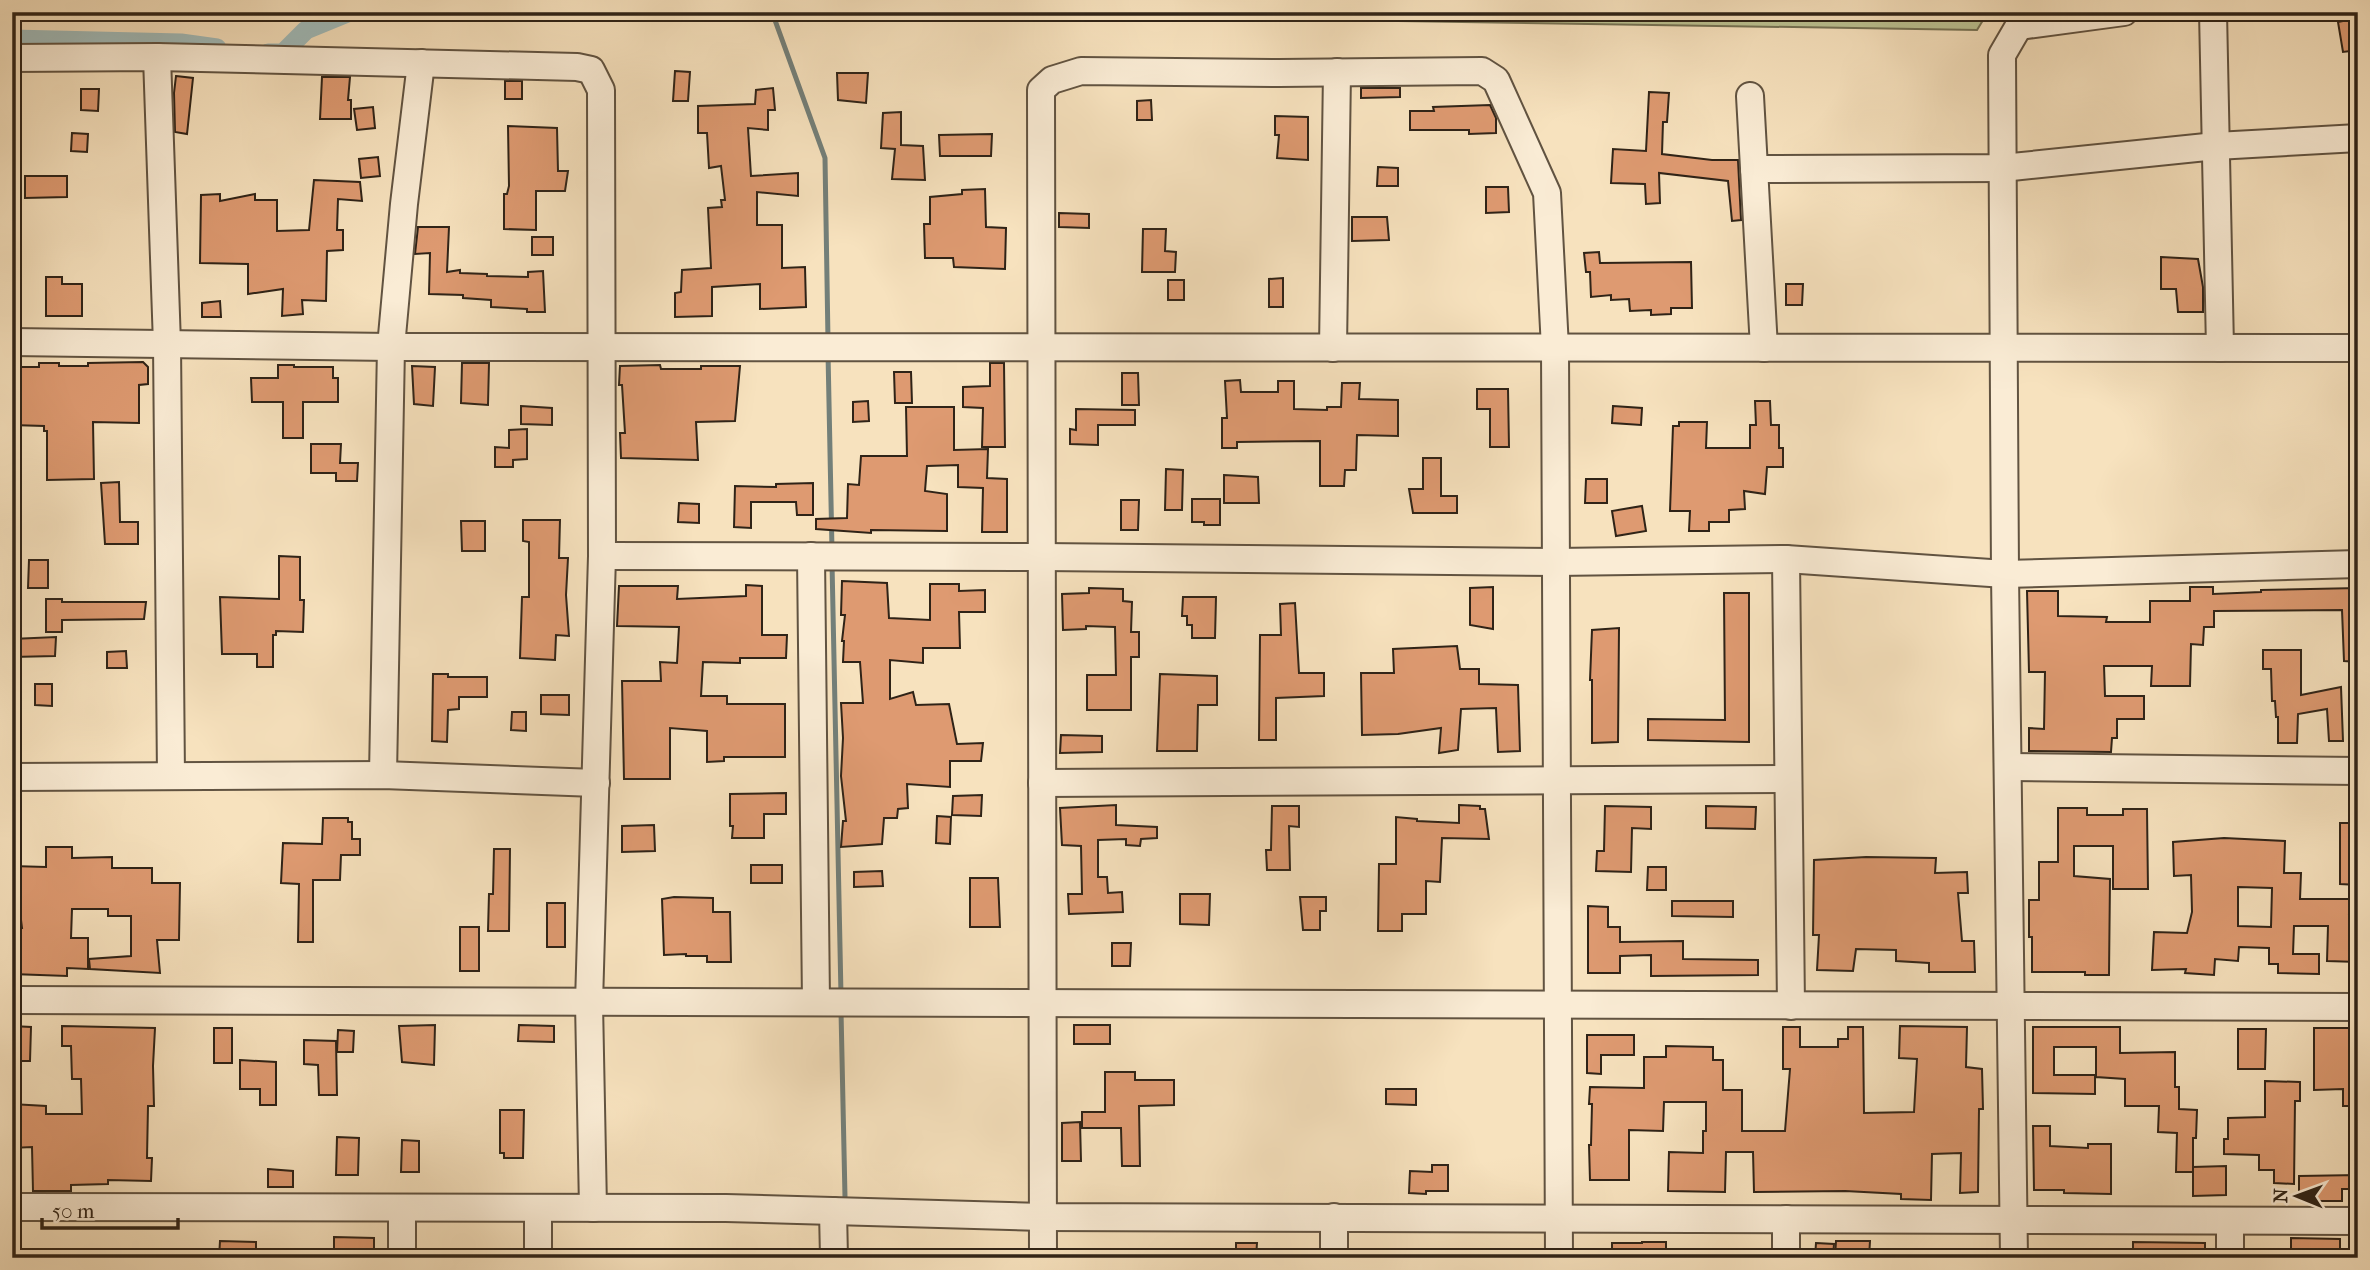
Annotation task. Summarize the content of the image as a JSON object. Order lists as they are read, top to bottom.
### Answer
{
  "scale_bar": "50 m",
  "north": "left"
}
